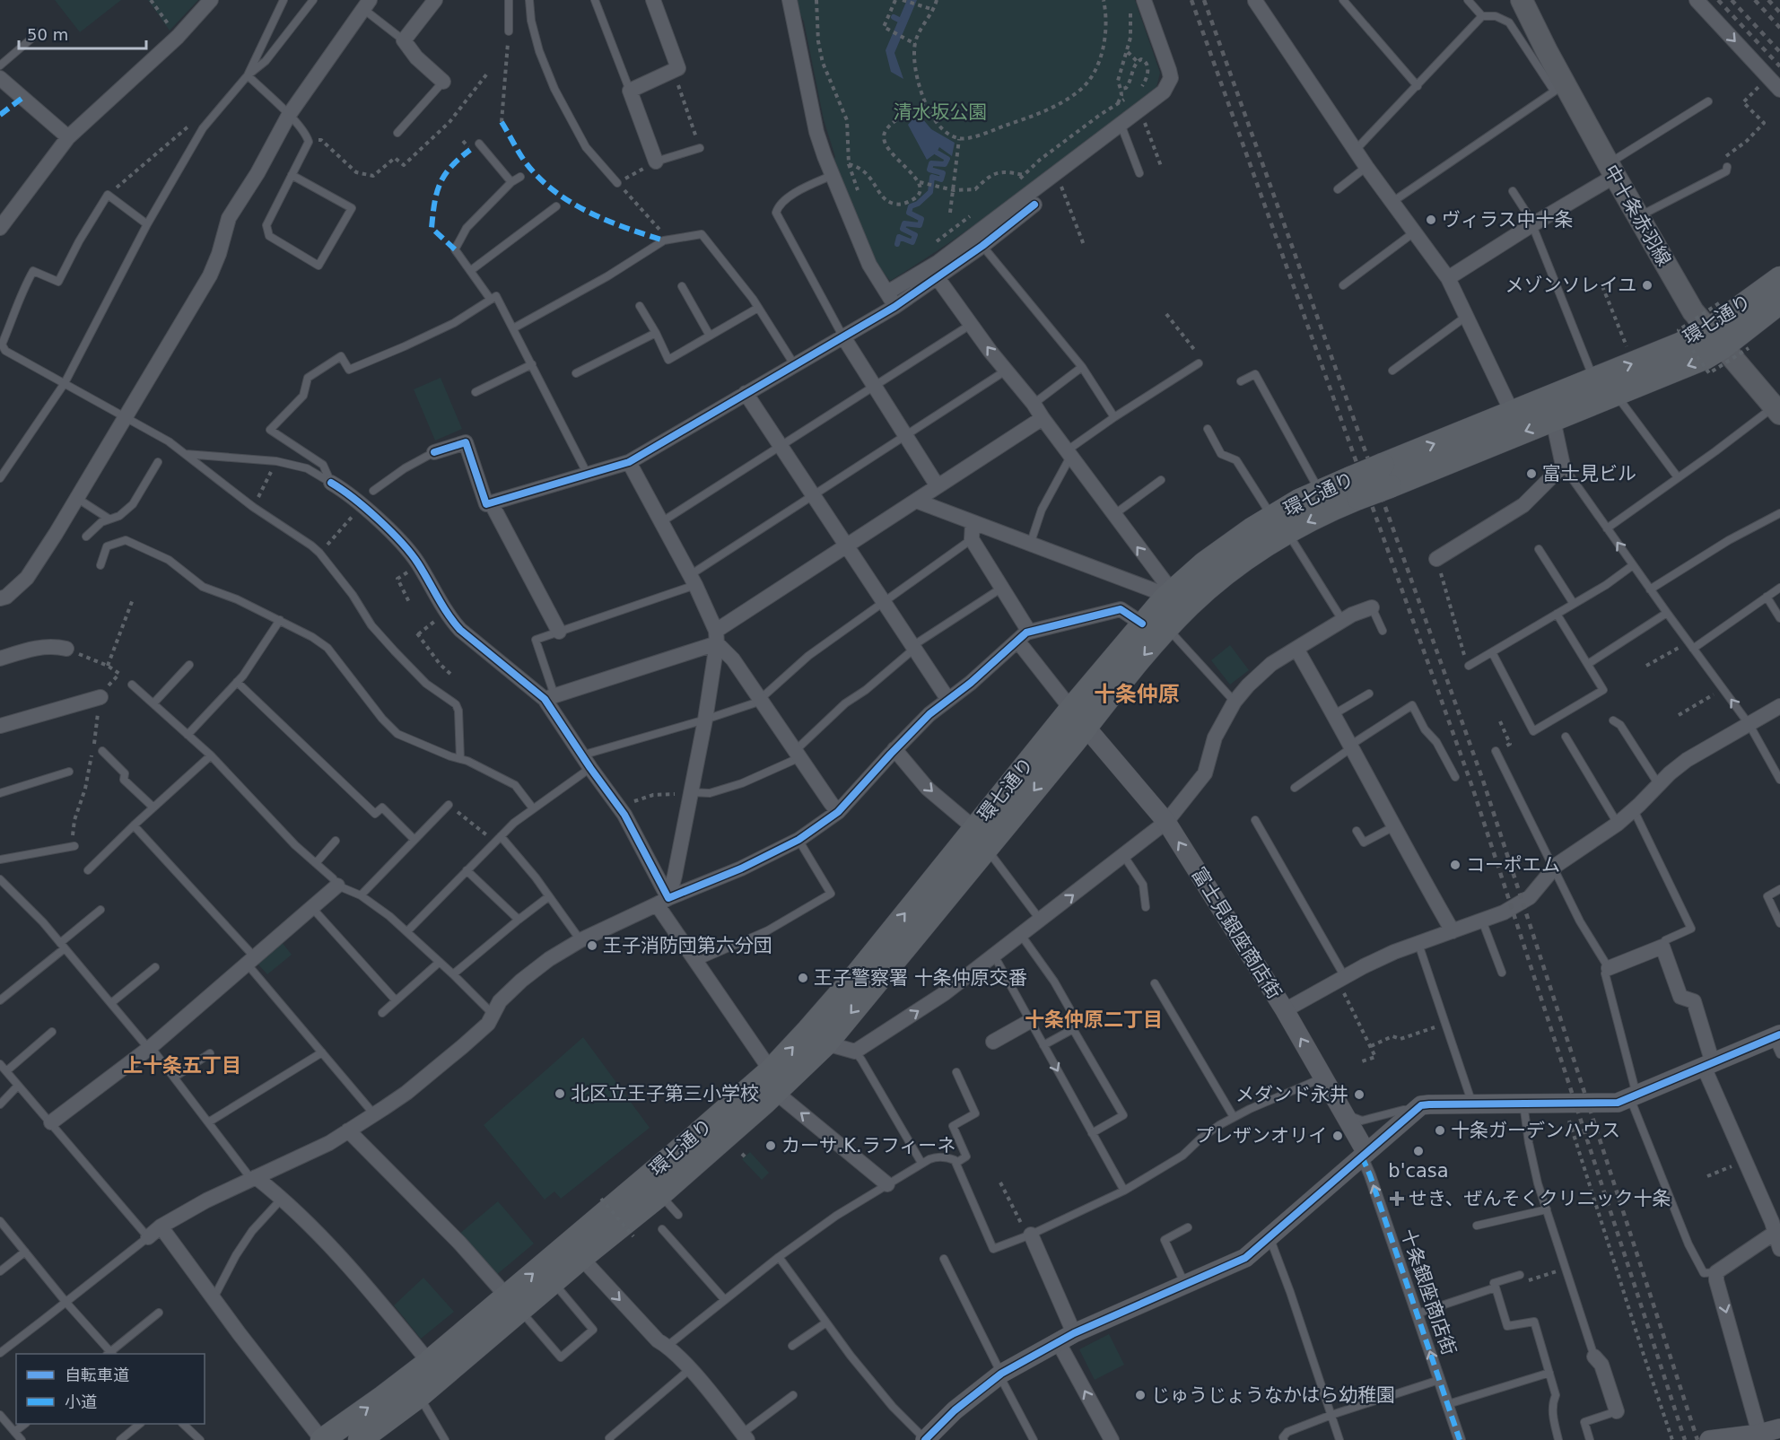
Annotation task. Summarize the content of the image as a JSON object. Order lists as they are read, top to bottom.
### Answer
{
  "streets": {
    "main road": ["中十条赤羽線", "環七通り"],
    "street": ["富士見銀座商店街", "十条銀座商店街"]
  },
  "crossings": [
    ["中十条赤羽線", "環七通り"],
    ["環七通り", "富士見銀座商店街"],
    ["富士見銀座商店街", "十条銀座商店街"]
  ],
  "one_way": ["富士見銀座商店街", "十条銀座商店街"],
  "districts": ["十条仲原", "十条仲原二丁目", "上十条五丁目"],
  "parks": ["清水坂公園"],
  "places": {
    "other": [
      "ヴィラス中十条",
      "メゾンソレイユ",
      "富士見ビル",
      "コーポエム",
      "王子消防団第六分団",
      "王子警察署 十条仲原交番",
      "北区立王子第三小学校",
      "メダンド永井",
      "十条ガーデンハウス",
      "プレザンオリイ",
      "カーサ.K.ラフィーネ",
      "b'casa",
      "じゅうじょうなかはら幼稚園"
    ],
    "health": ["せき、ぜんそくクリニック十条"]
  },
  "legend": ["自転車道", "小道"],
  "scale_bar": "50 m"
}
